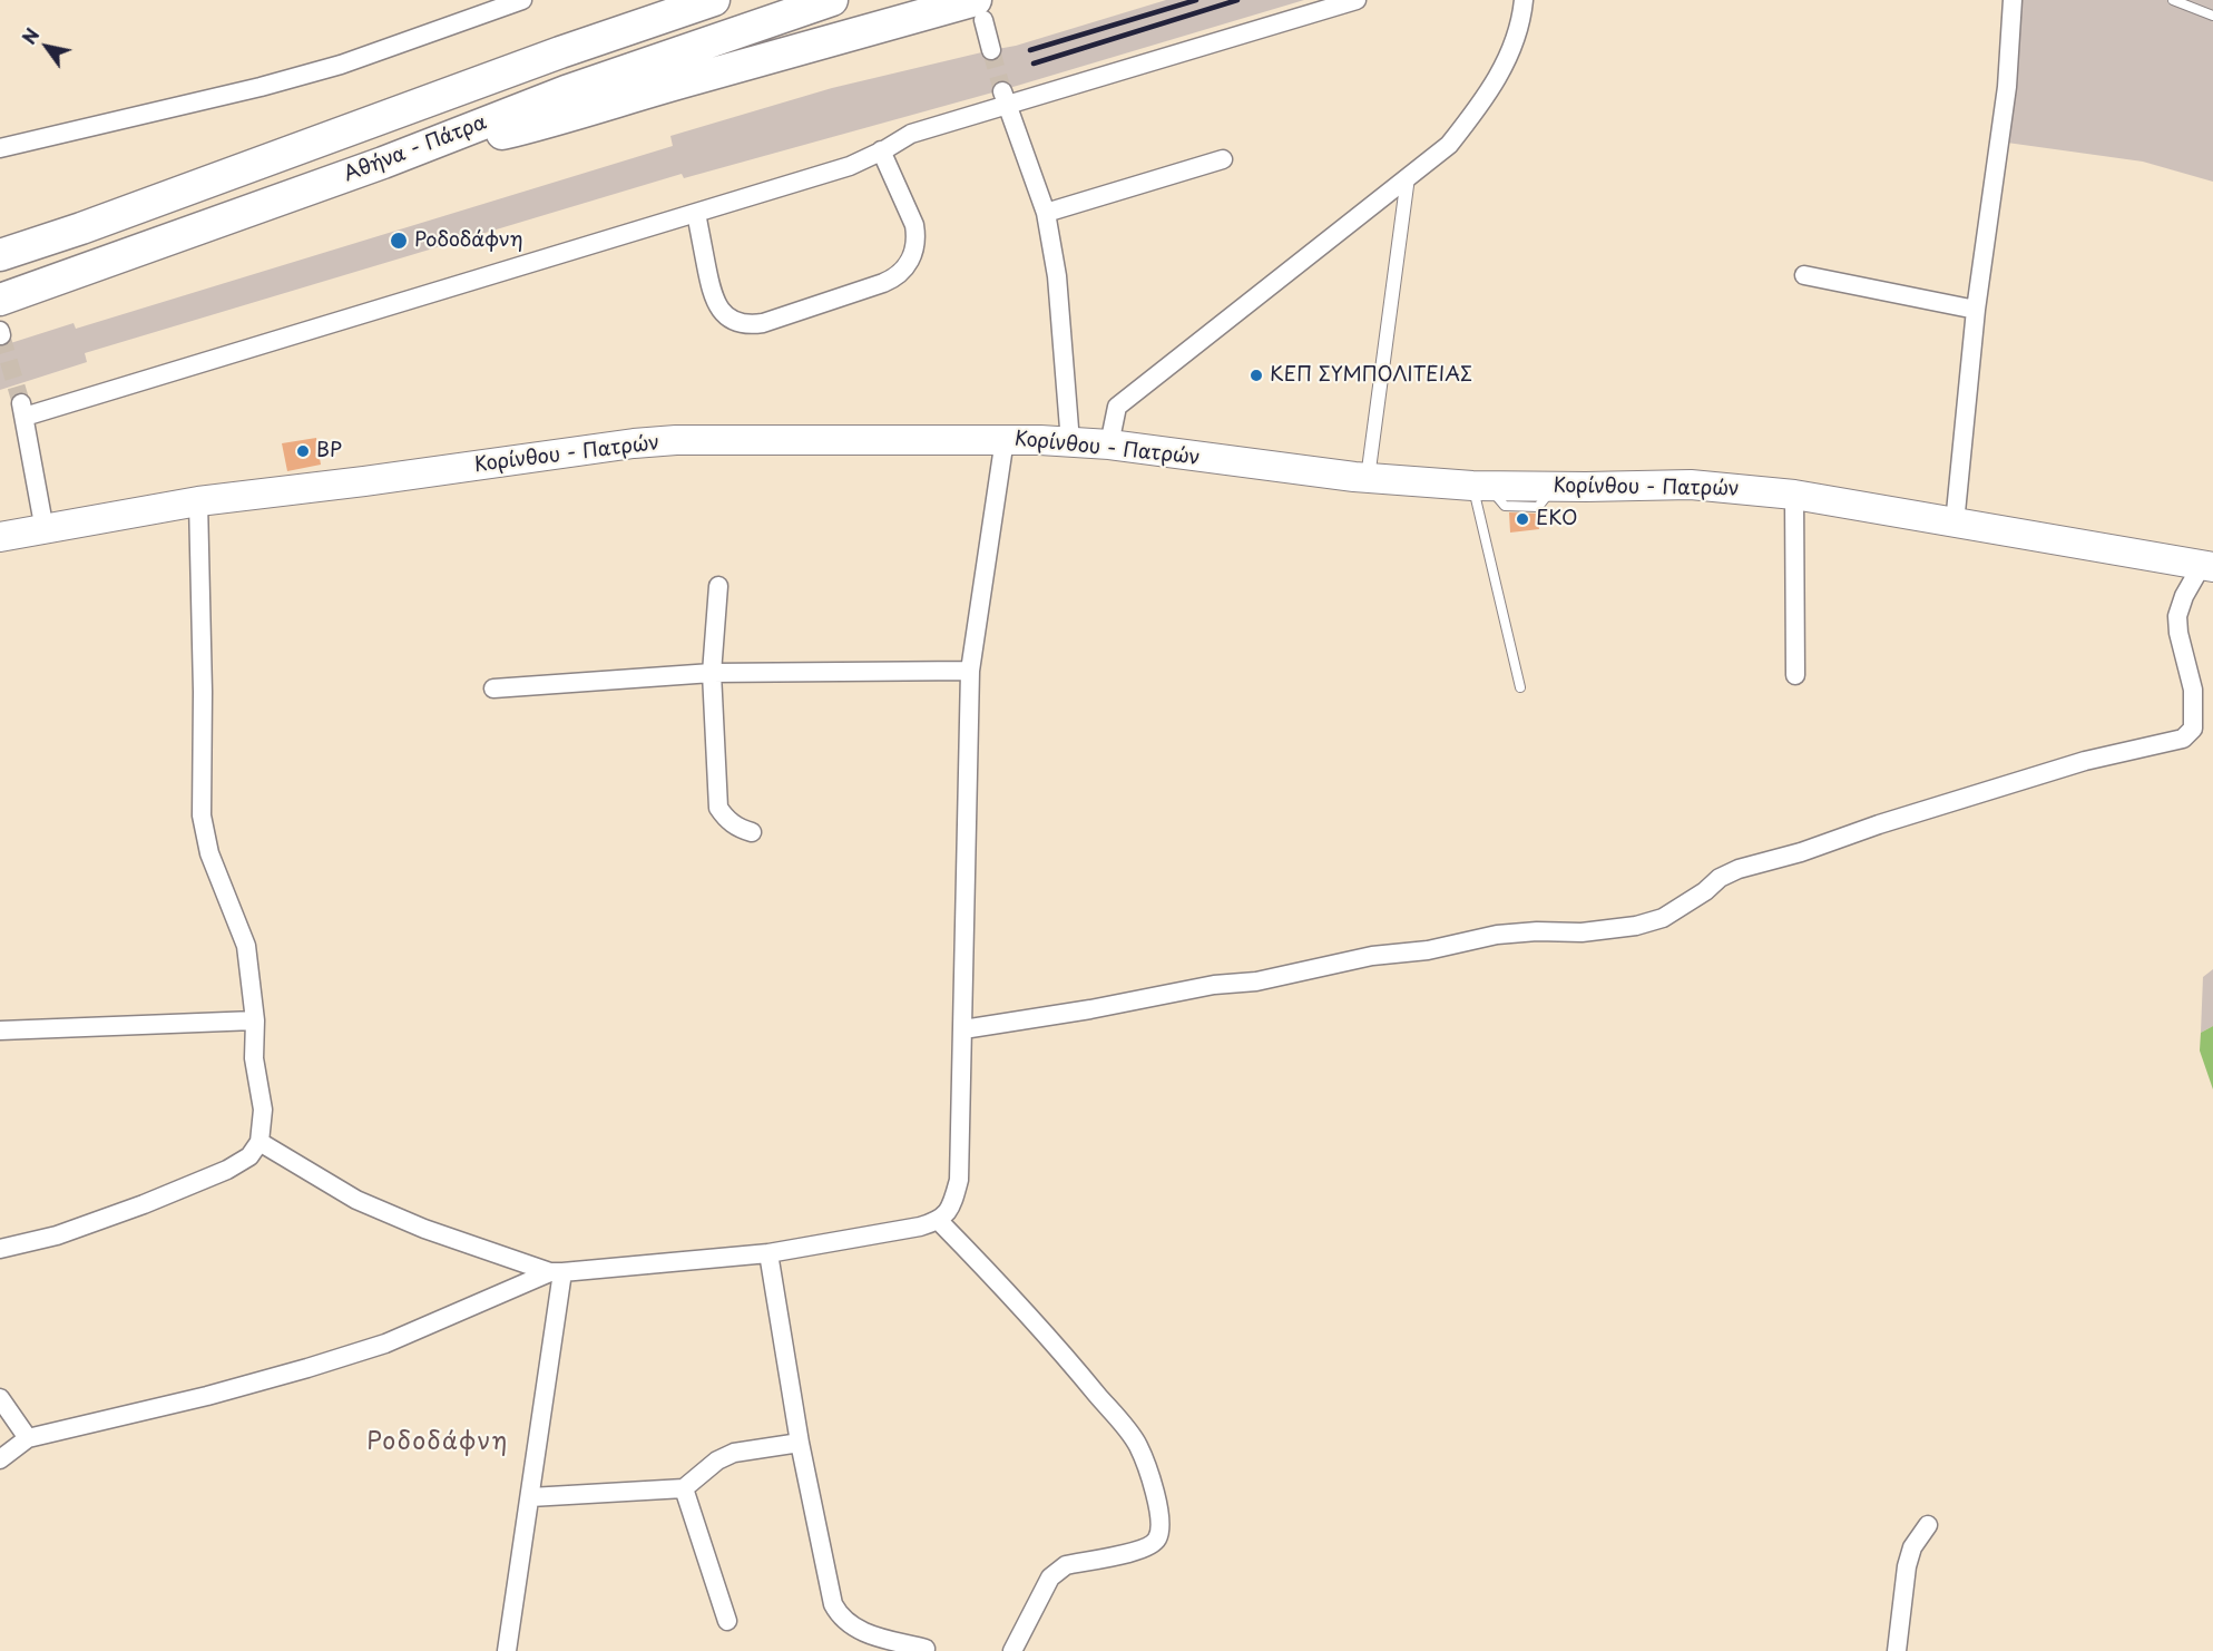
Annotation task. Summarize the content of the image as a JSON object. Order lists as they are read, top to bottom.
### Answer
{
  "streets": {
    "highway": ["Αθήνα - Πάτρα"],
    "main road": ["Κορίνθου - Πατρών"]
  },
  "districts": ["Ροδοδάφνη"],
  "places": [
    "Ροδοδάφνη",
    "ΚΕΠ ΣΥΜΠΟΛΙΤΕΙΑΣ",
    "BP",
    "EKO"
  ],
  "north": "top left"
}
